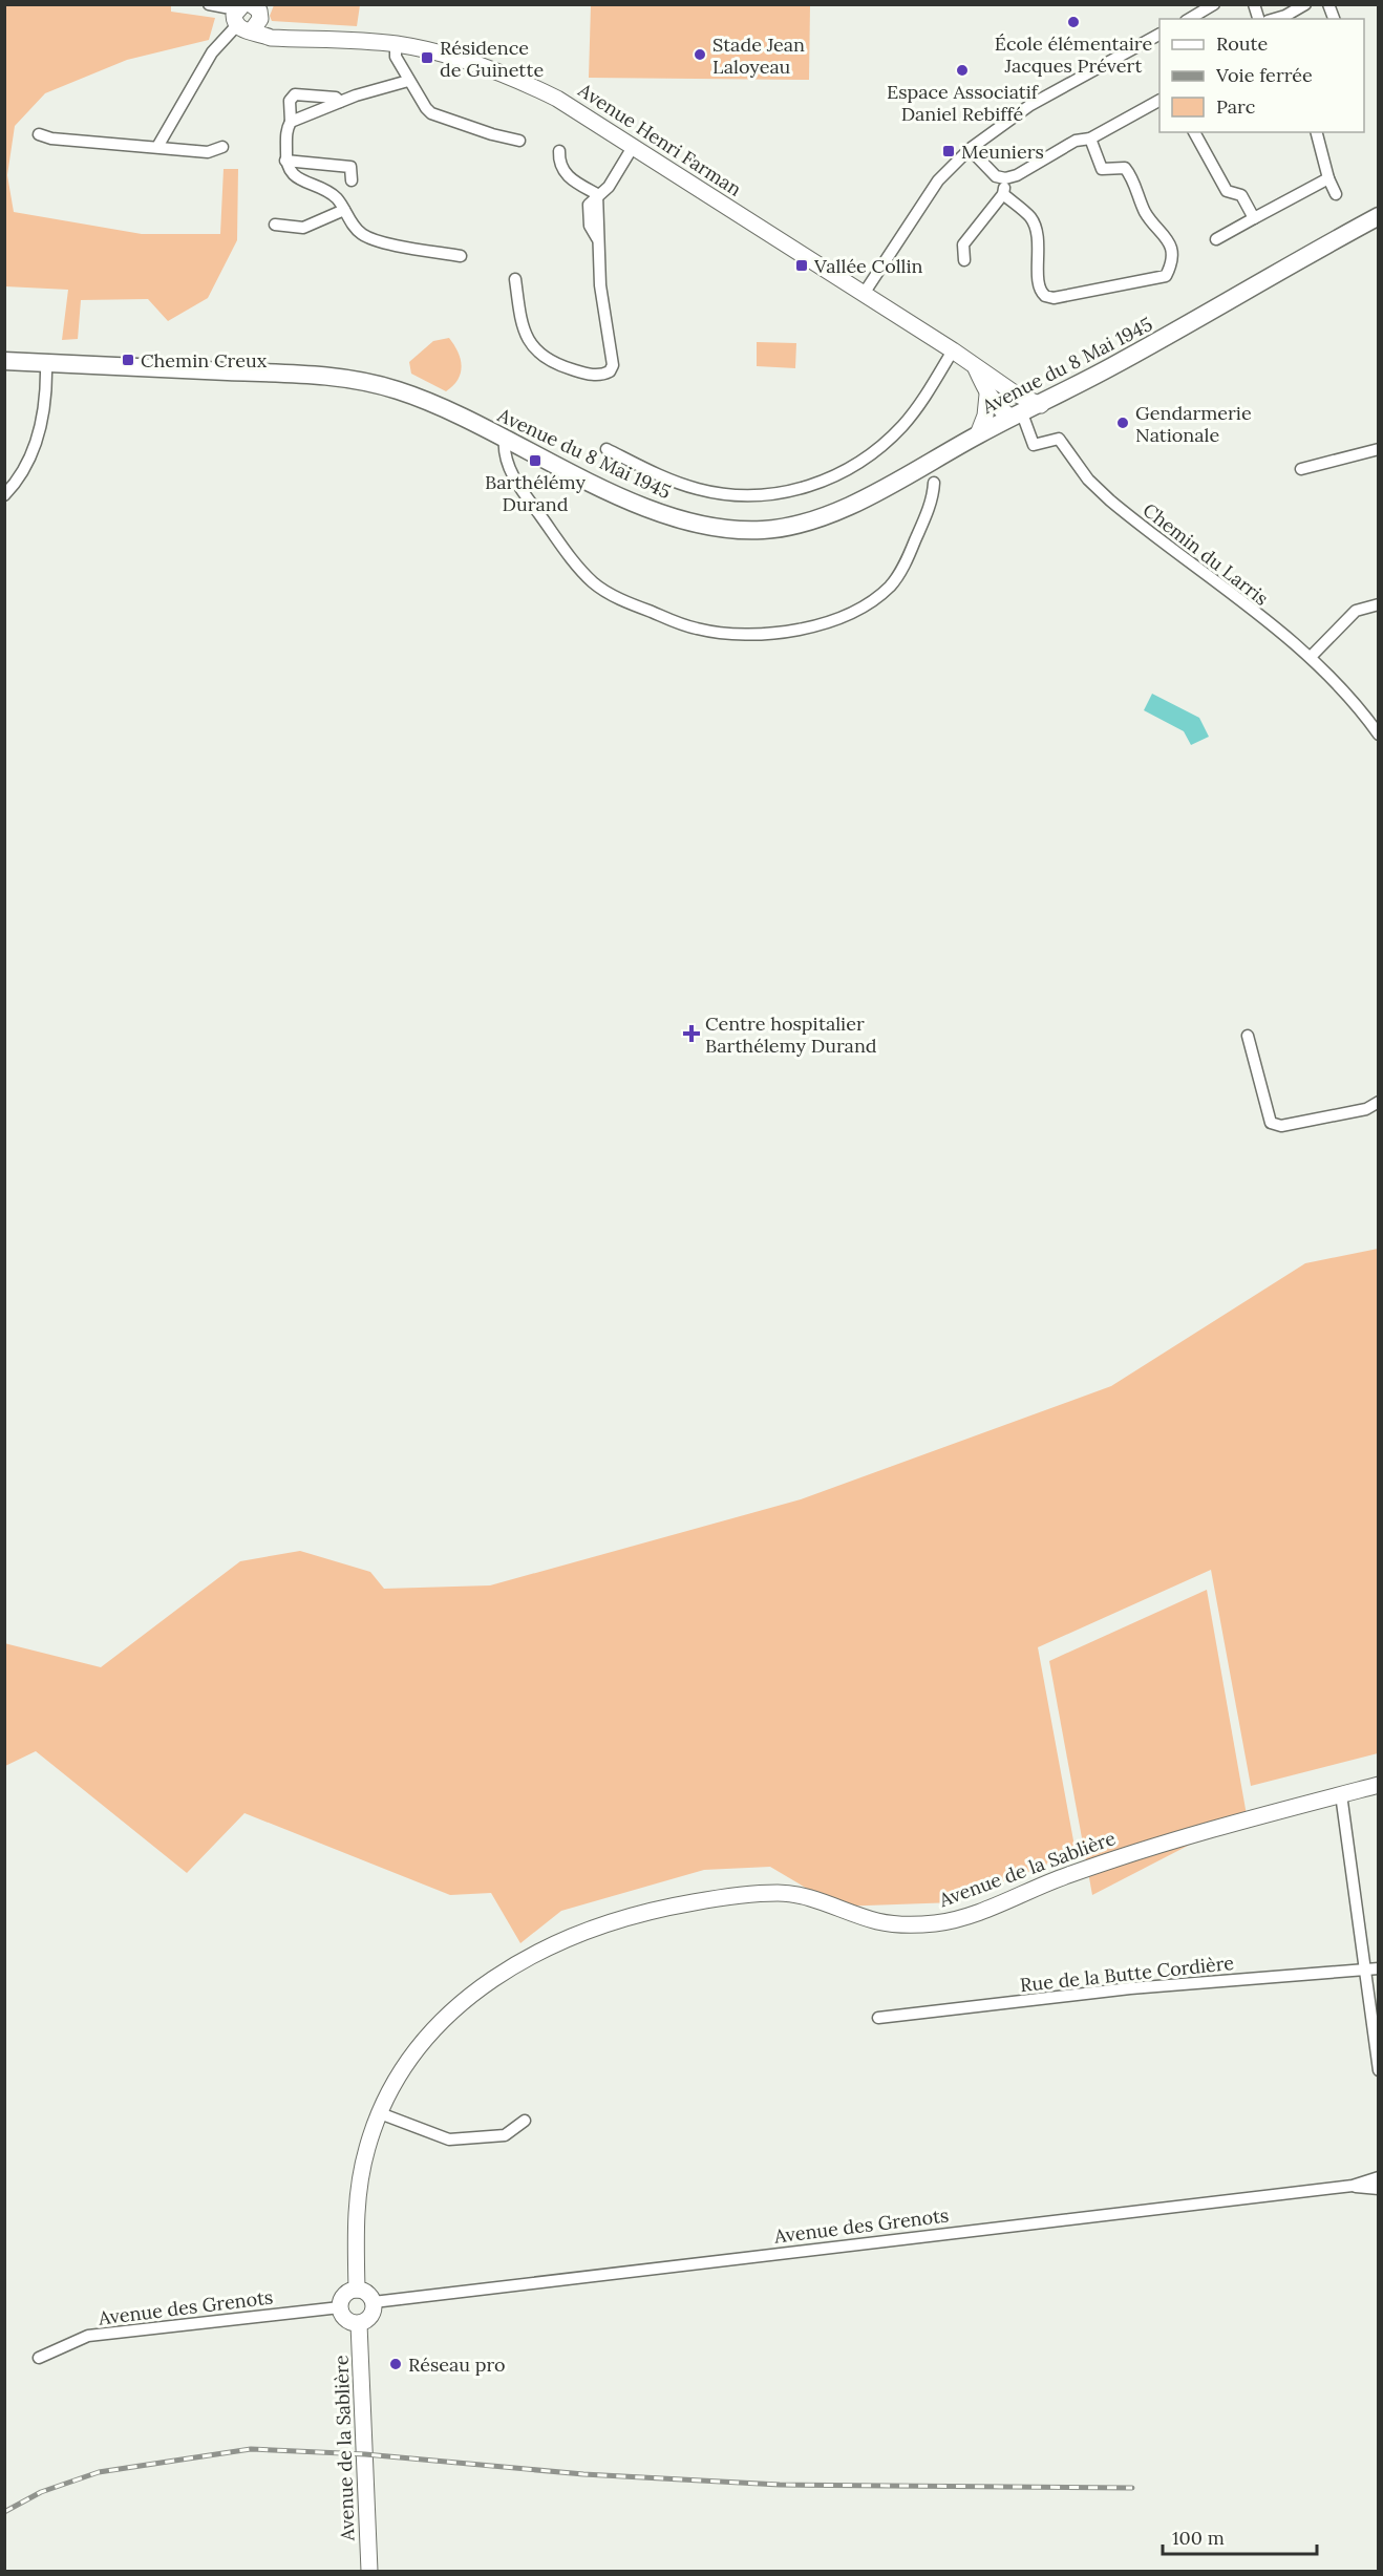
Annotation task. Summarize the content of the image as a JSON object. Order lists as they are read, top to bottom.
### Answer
{
  "streets": {
    "main road": ["Avenue Henri Farman", "Avenue du 8 Mai 1945", "Avenue de la Sablière"],
    "street": ["Chemin du Larris", "Rue de la Butte Cordière", "Avenue des Grenots"]
  },
  "crossings": [
    ["Avenue Henri Farman", "Avenue du 8 Mai 1945"],
    ["Avenue Henri Farman", "Chemin du Larris"],
    ["Avenue du 8 Mai 1945", "Chemin du Larris"],
    ["Avenue de la Sablière", "Avenue des Grenots"]
  ],
  "places": {
    "other": [
      "École élémentaire Jacques Prévert",
      "Stade Jean Laloyeau",
      "Espace Associatif Daniel Rebiffé",
      "Gendarmerie Nationale",
      "Réseau pro"
    ],
    "transit": [
      "Résidence de Guinette",
      "Meuniers",
      "Vallée Collin",
      "Chemin Creux",
      "Barthélémy Durand"
    ],
    "health": ["Centre hospitalier Barthélemy Durand"]
  },
  "legend": ["Route", "Voie ferrée", "Parc"],
  "scale_bar": "100 m"
}
